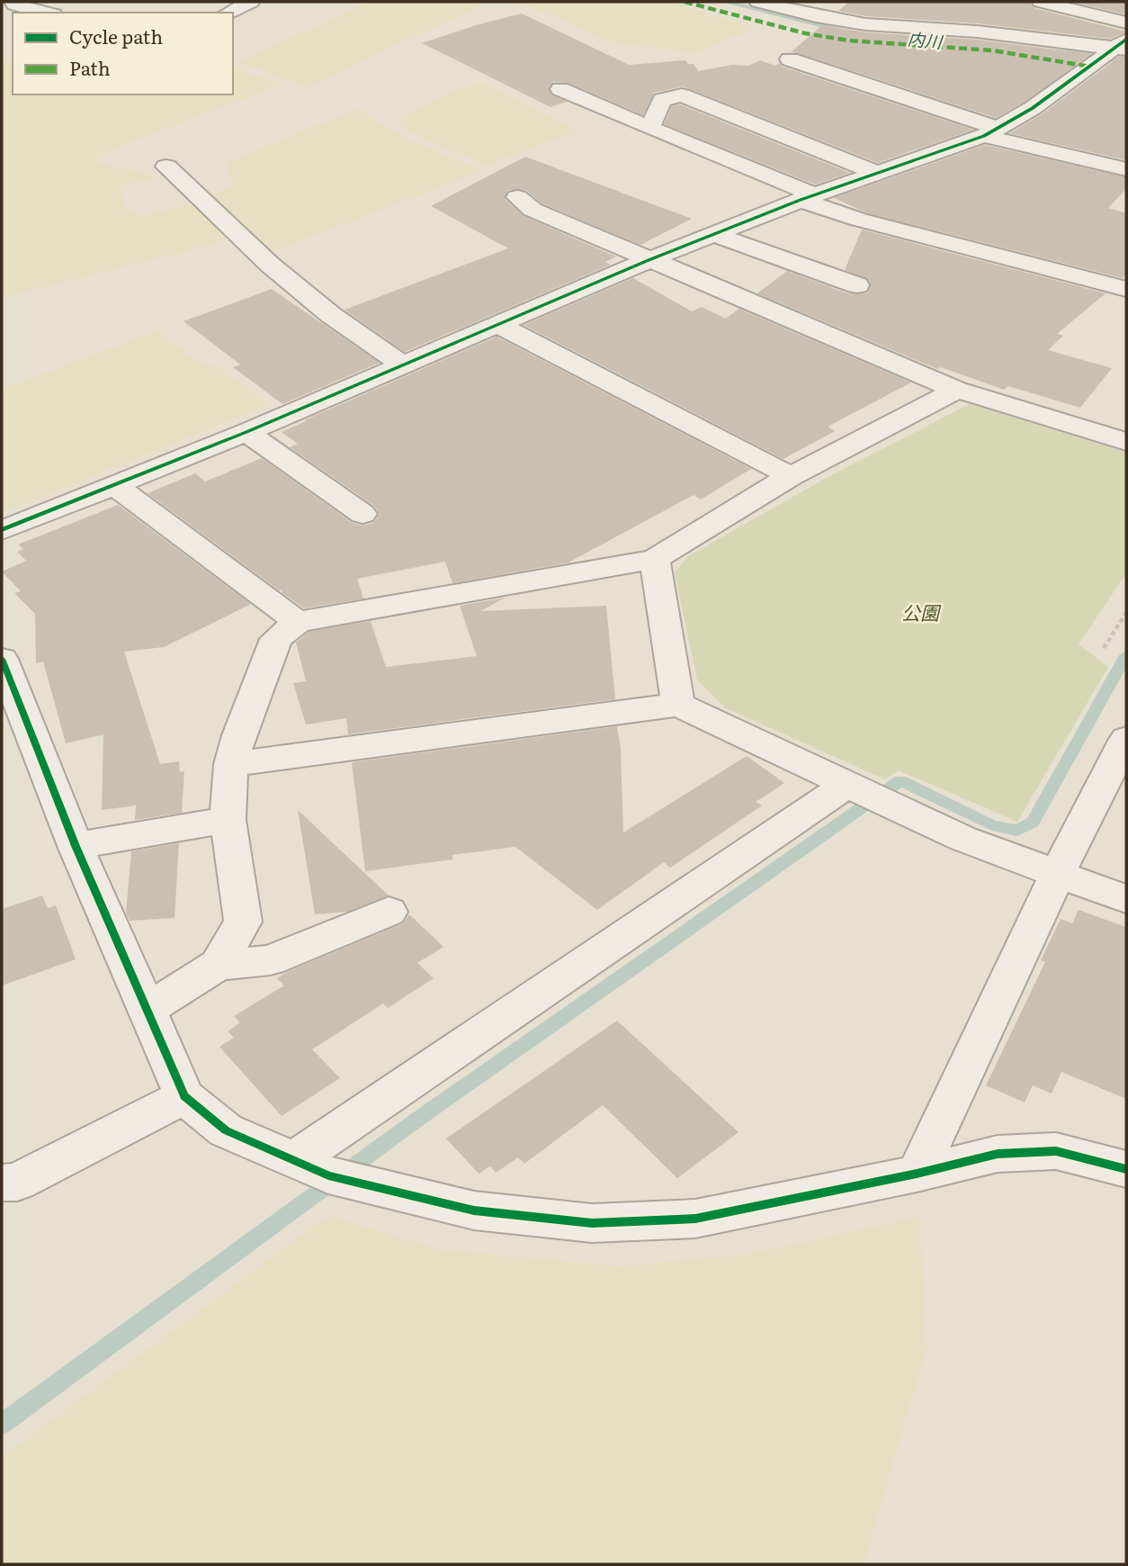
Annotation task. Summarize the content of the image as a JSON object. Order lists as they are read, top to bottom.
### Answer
{
  "water": ["内川"],
  "parks": ["公園"],
  "legend": ["Cycle path", "Path"]
}
